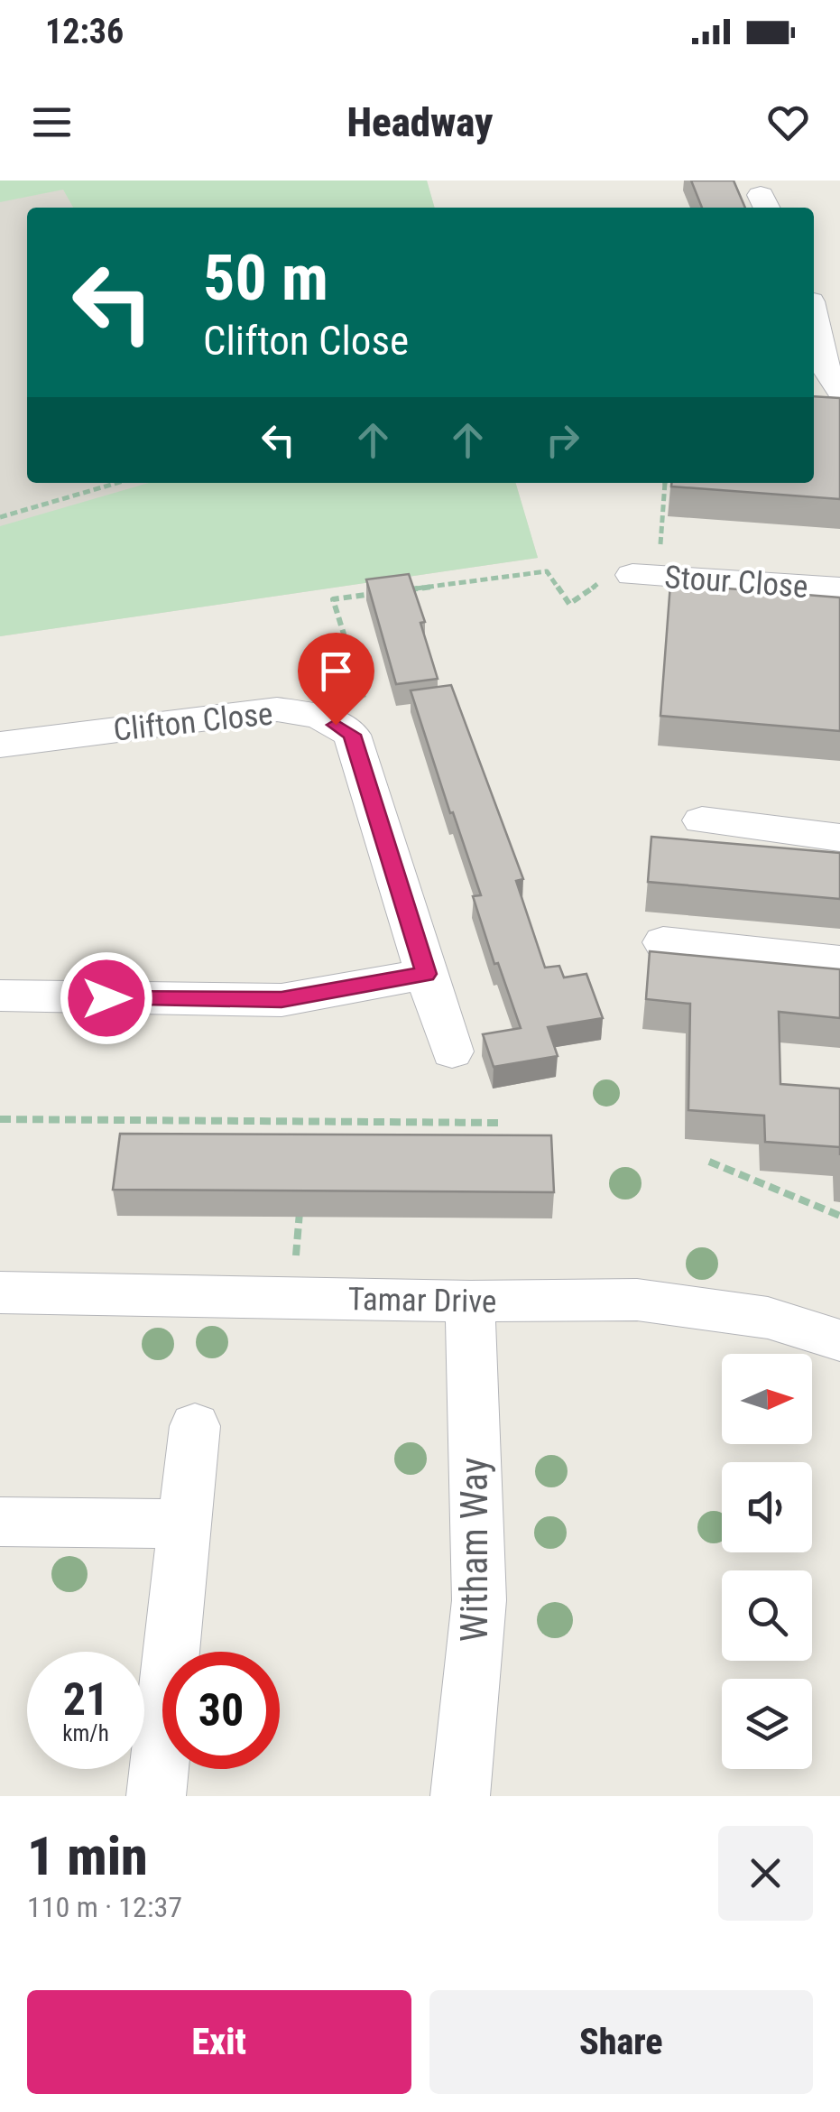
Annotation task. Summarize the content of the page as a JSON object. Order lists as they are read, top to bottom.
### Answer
{
  "streets": {
    "street": [
      "Stour Close",
      "Clifton Close",
      "Tamar Drive",
      "Witham Way"
    ]
  },
  "crossings": [
    ["Tamar Drive", "Witham Way"]
  ],
  "north": "right",
  "page": {
    "status": "12:36",
    "header": "Headway",
    "turn": ["50 m", "Clifton Close"],
    "speed": "21 km/h",
    "limit": "30",
    "heading": ["1 min", "110 m · 12:37"],
    "buttons": ["Exit", "Share"]
  }
}
